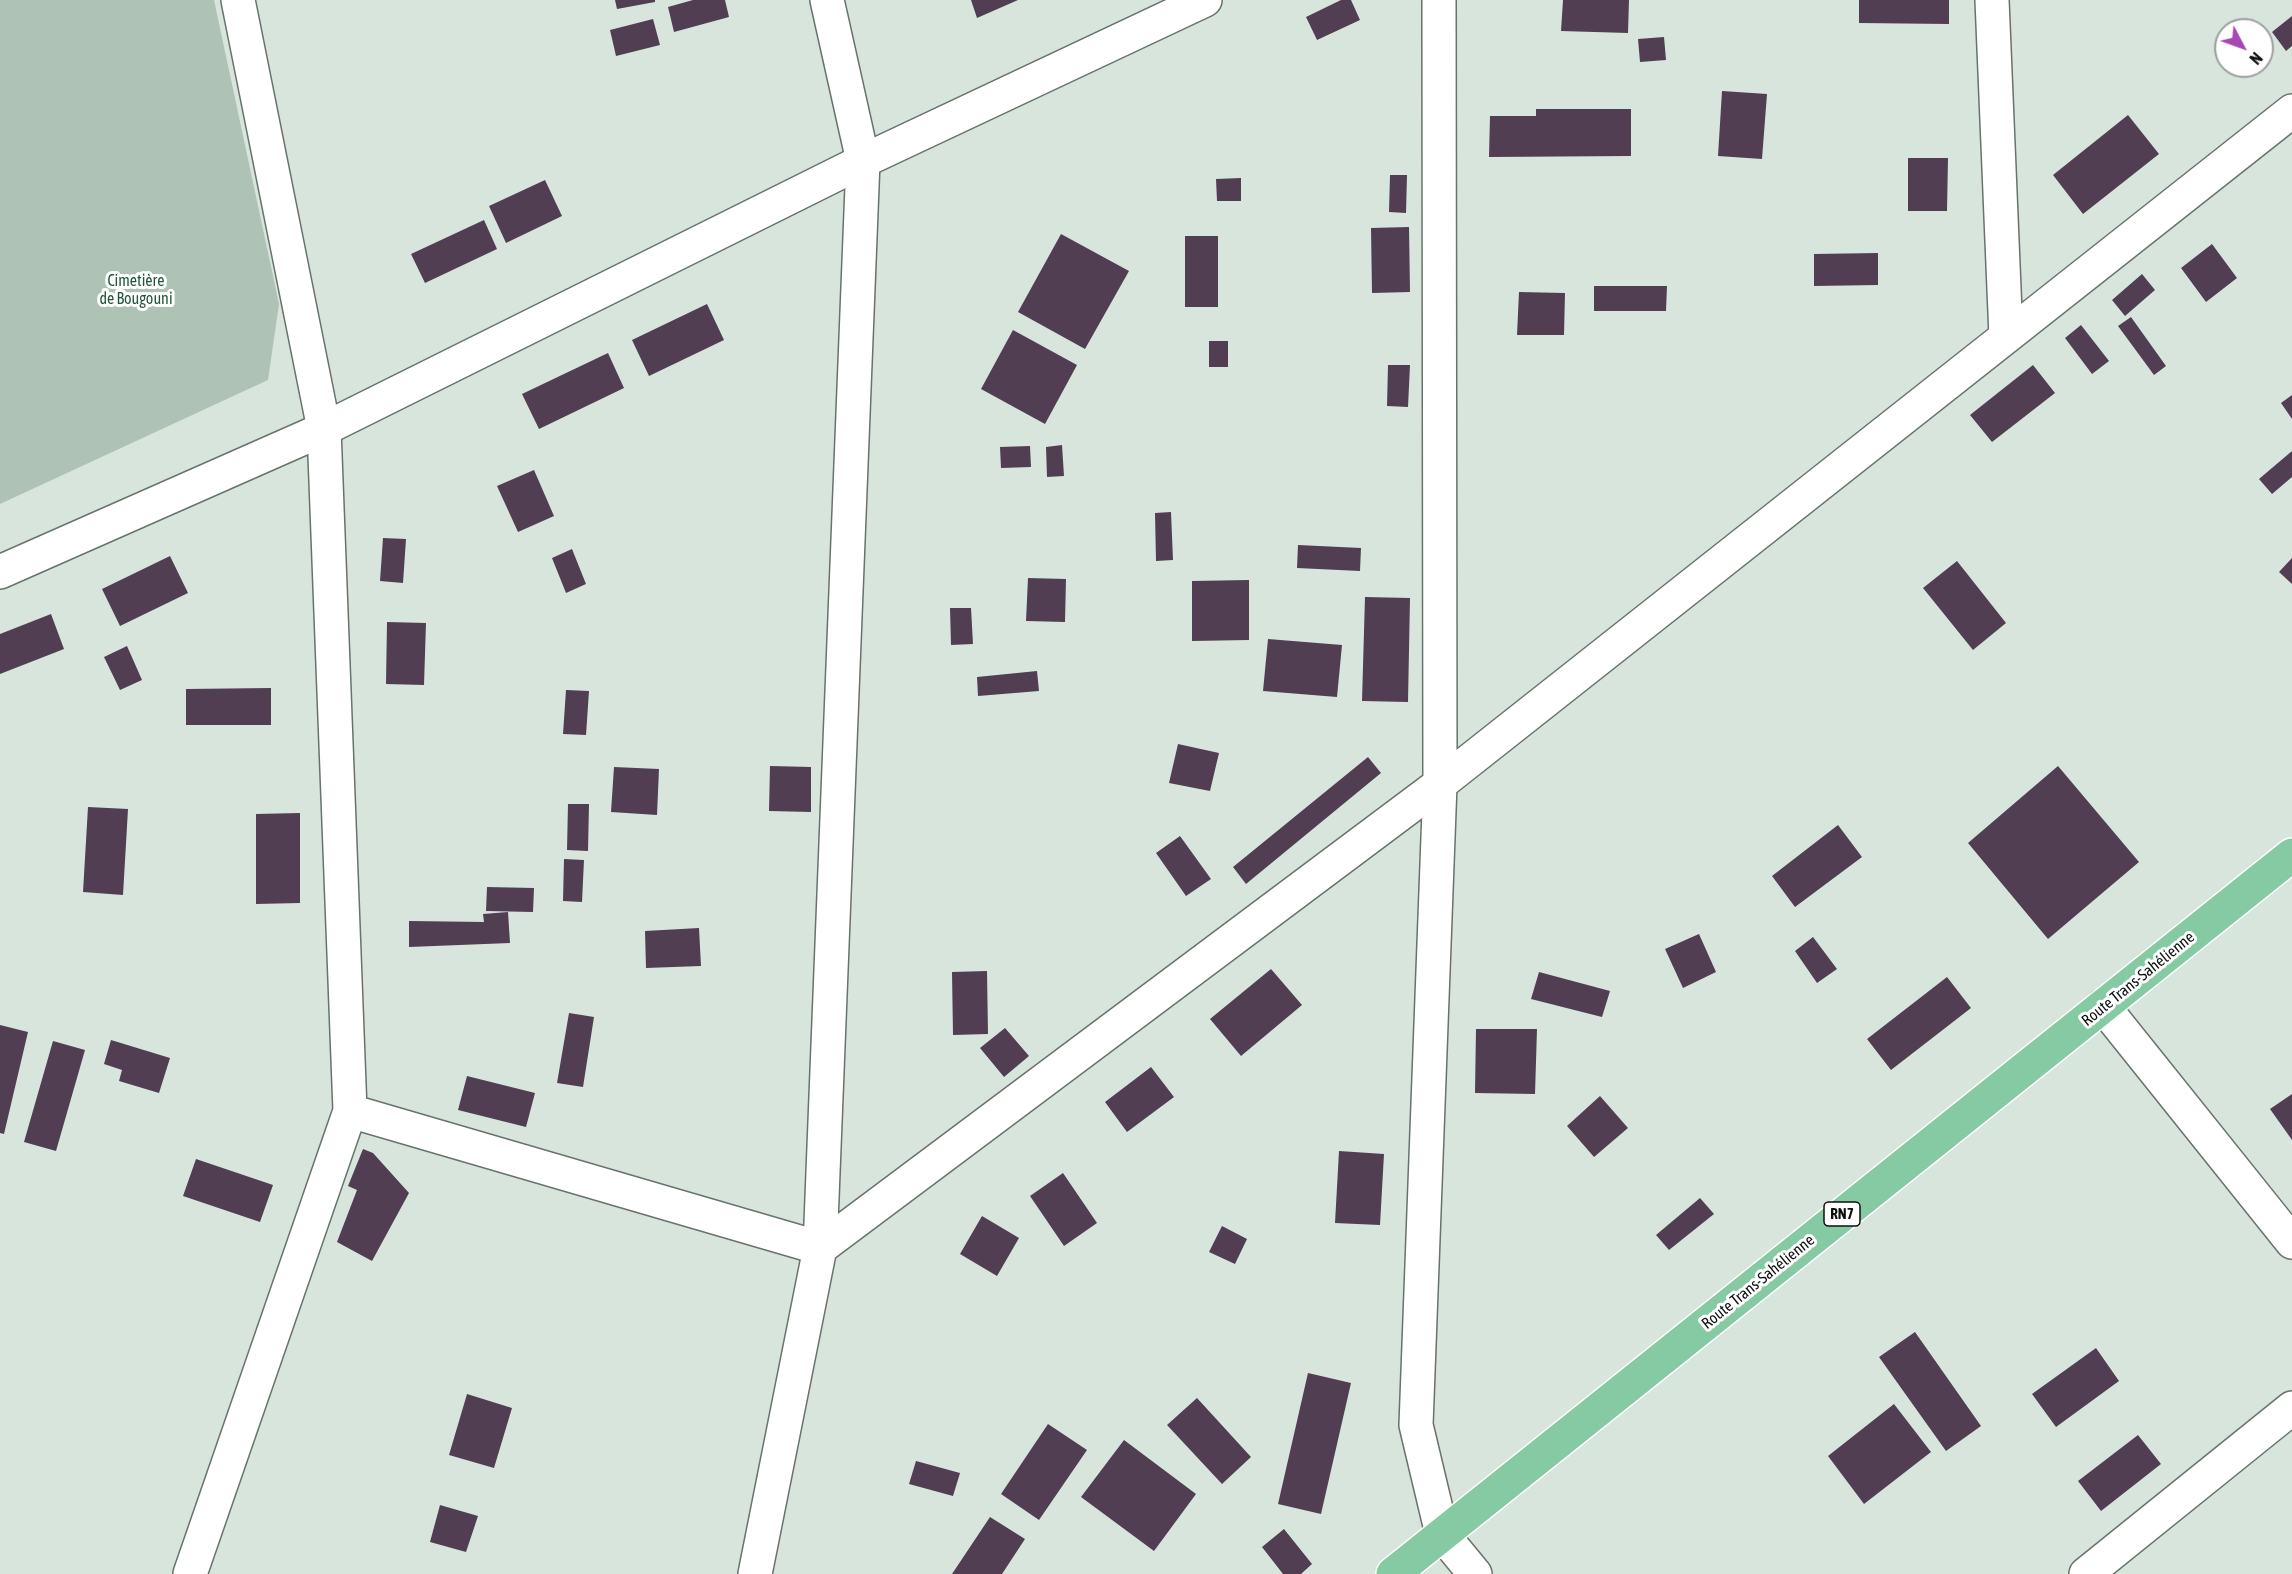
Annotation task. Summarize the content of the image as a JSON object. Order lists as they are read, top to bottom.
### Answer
{
  "streets": {
    "highway": ["Route Trans-Sahélienne", "RN7"]
  },
  "parks": ["Cimetière de Bougouni"],
  "north": "bottom right"
}
